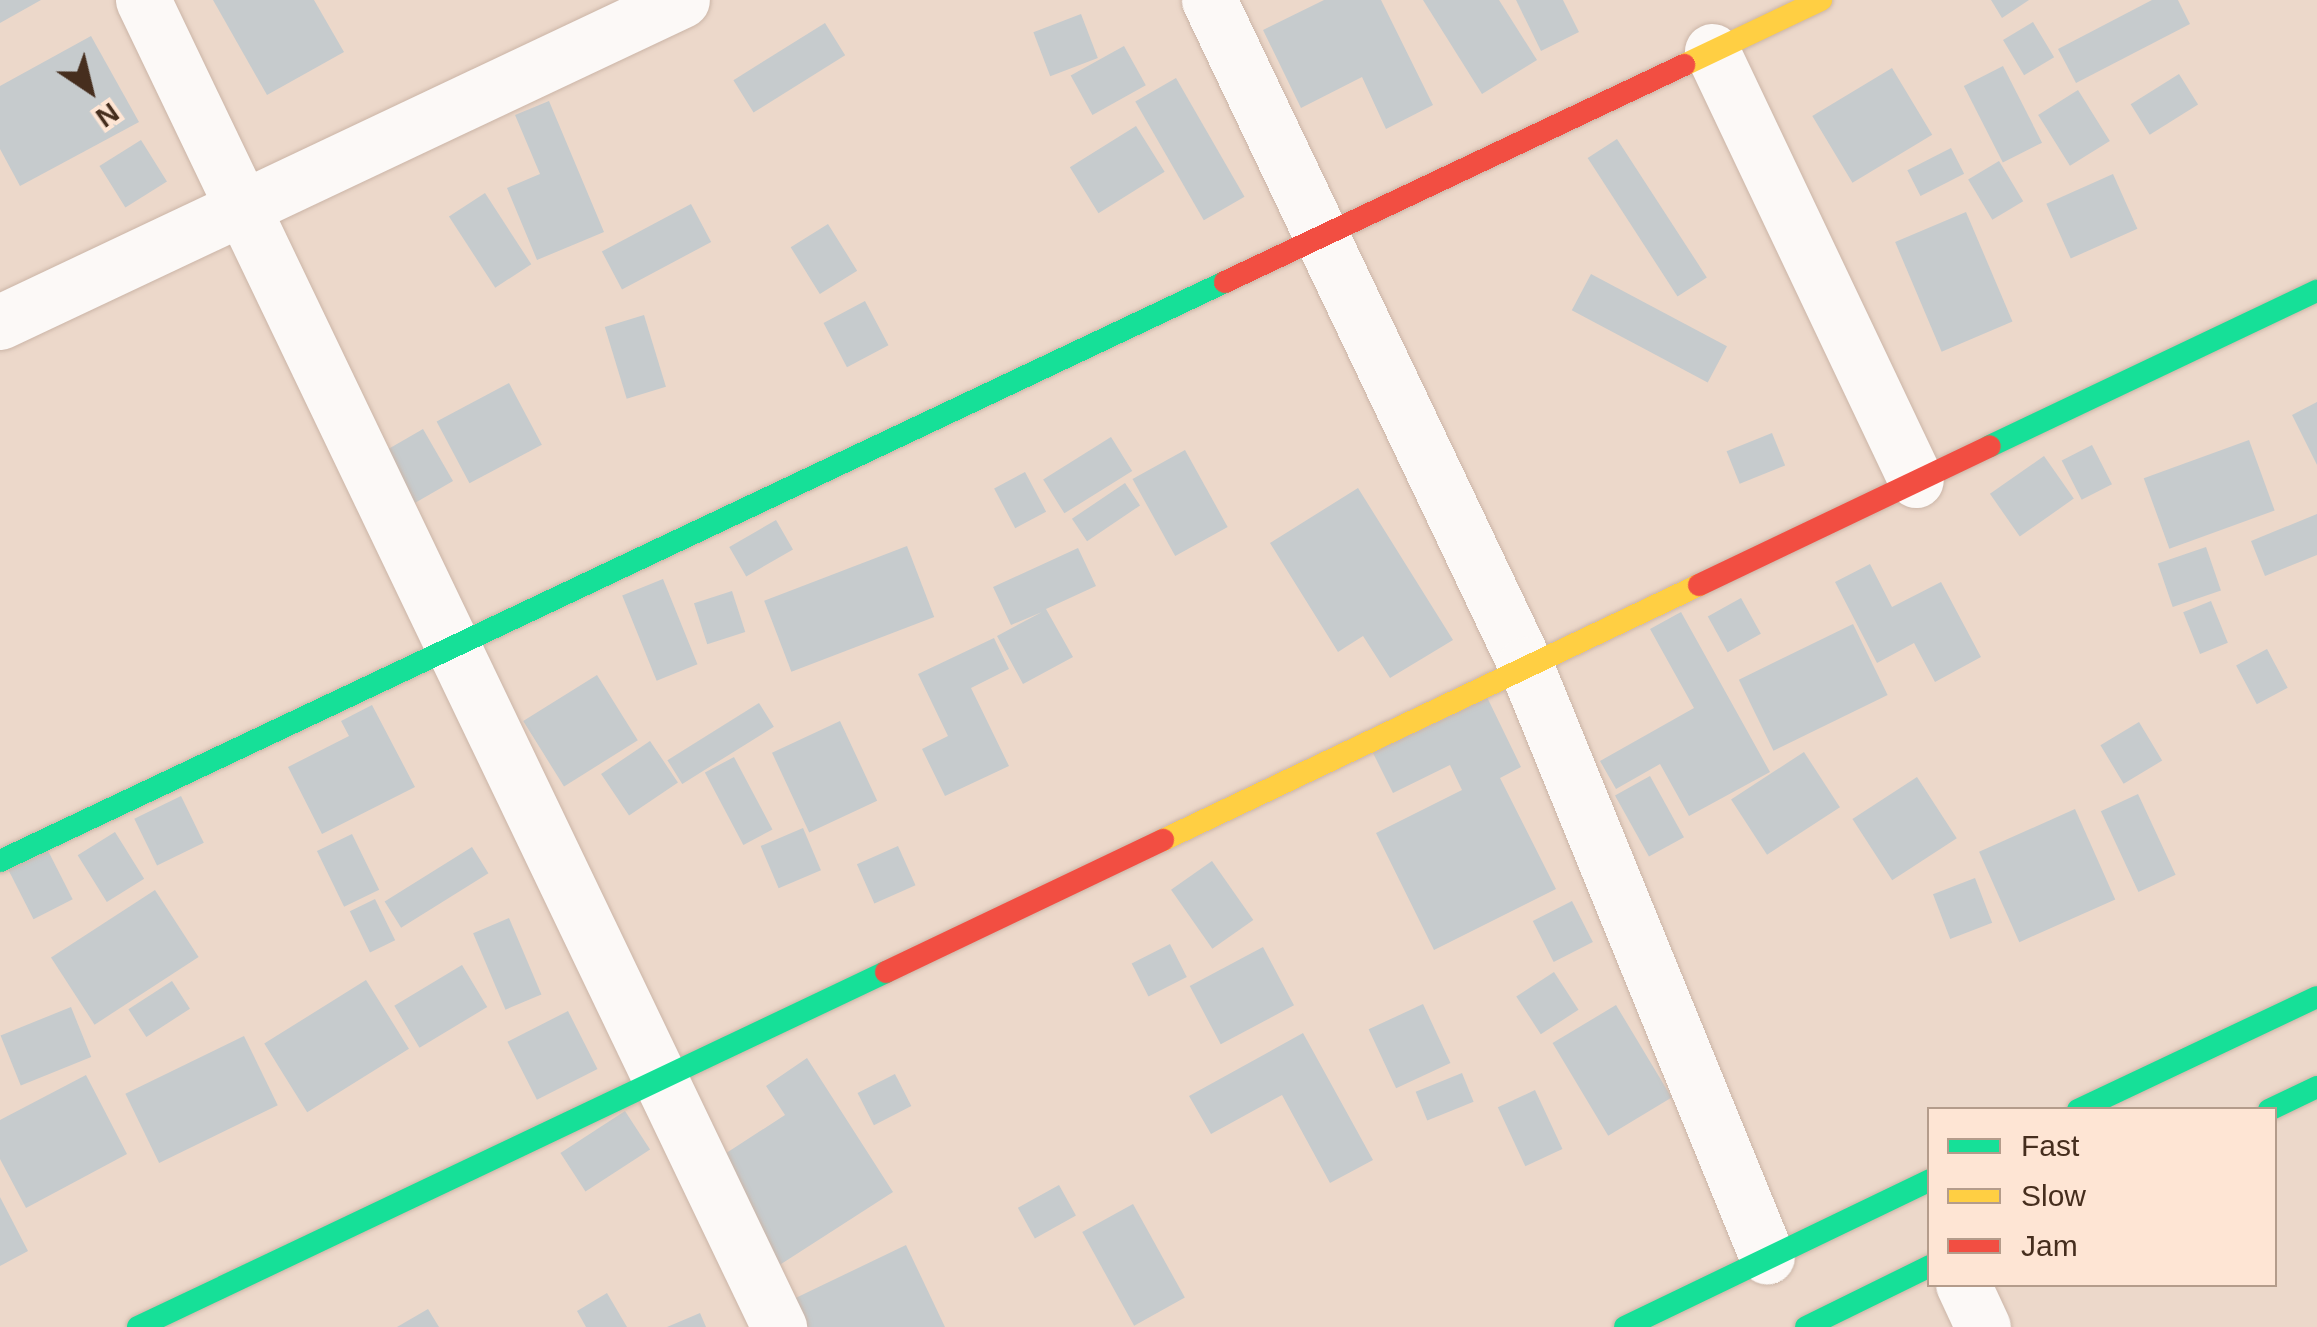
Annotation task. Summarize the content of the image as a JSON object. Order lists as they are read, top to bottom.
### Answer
{
  "legend": ["Fast", "Slow", "Jam"],
  "north": "bottom right"
}
